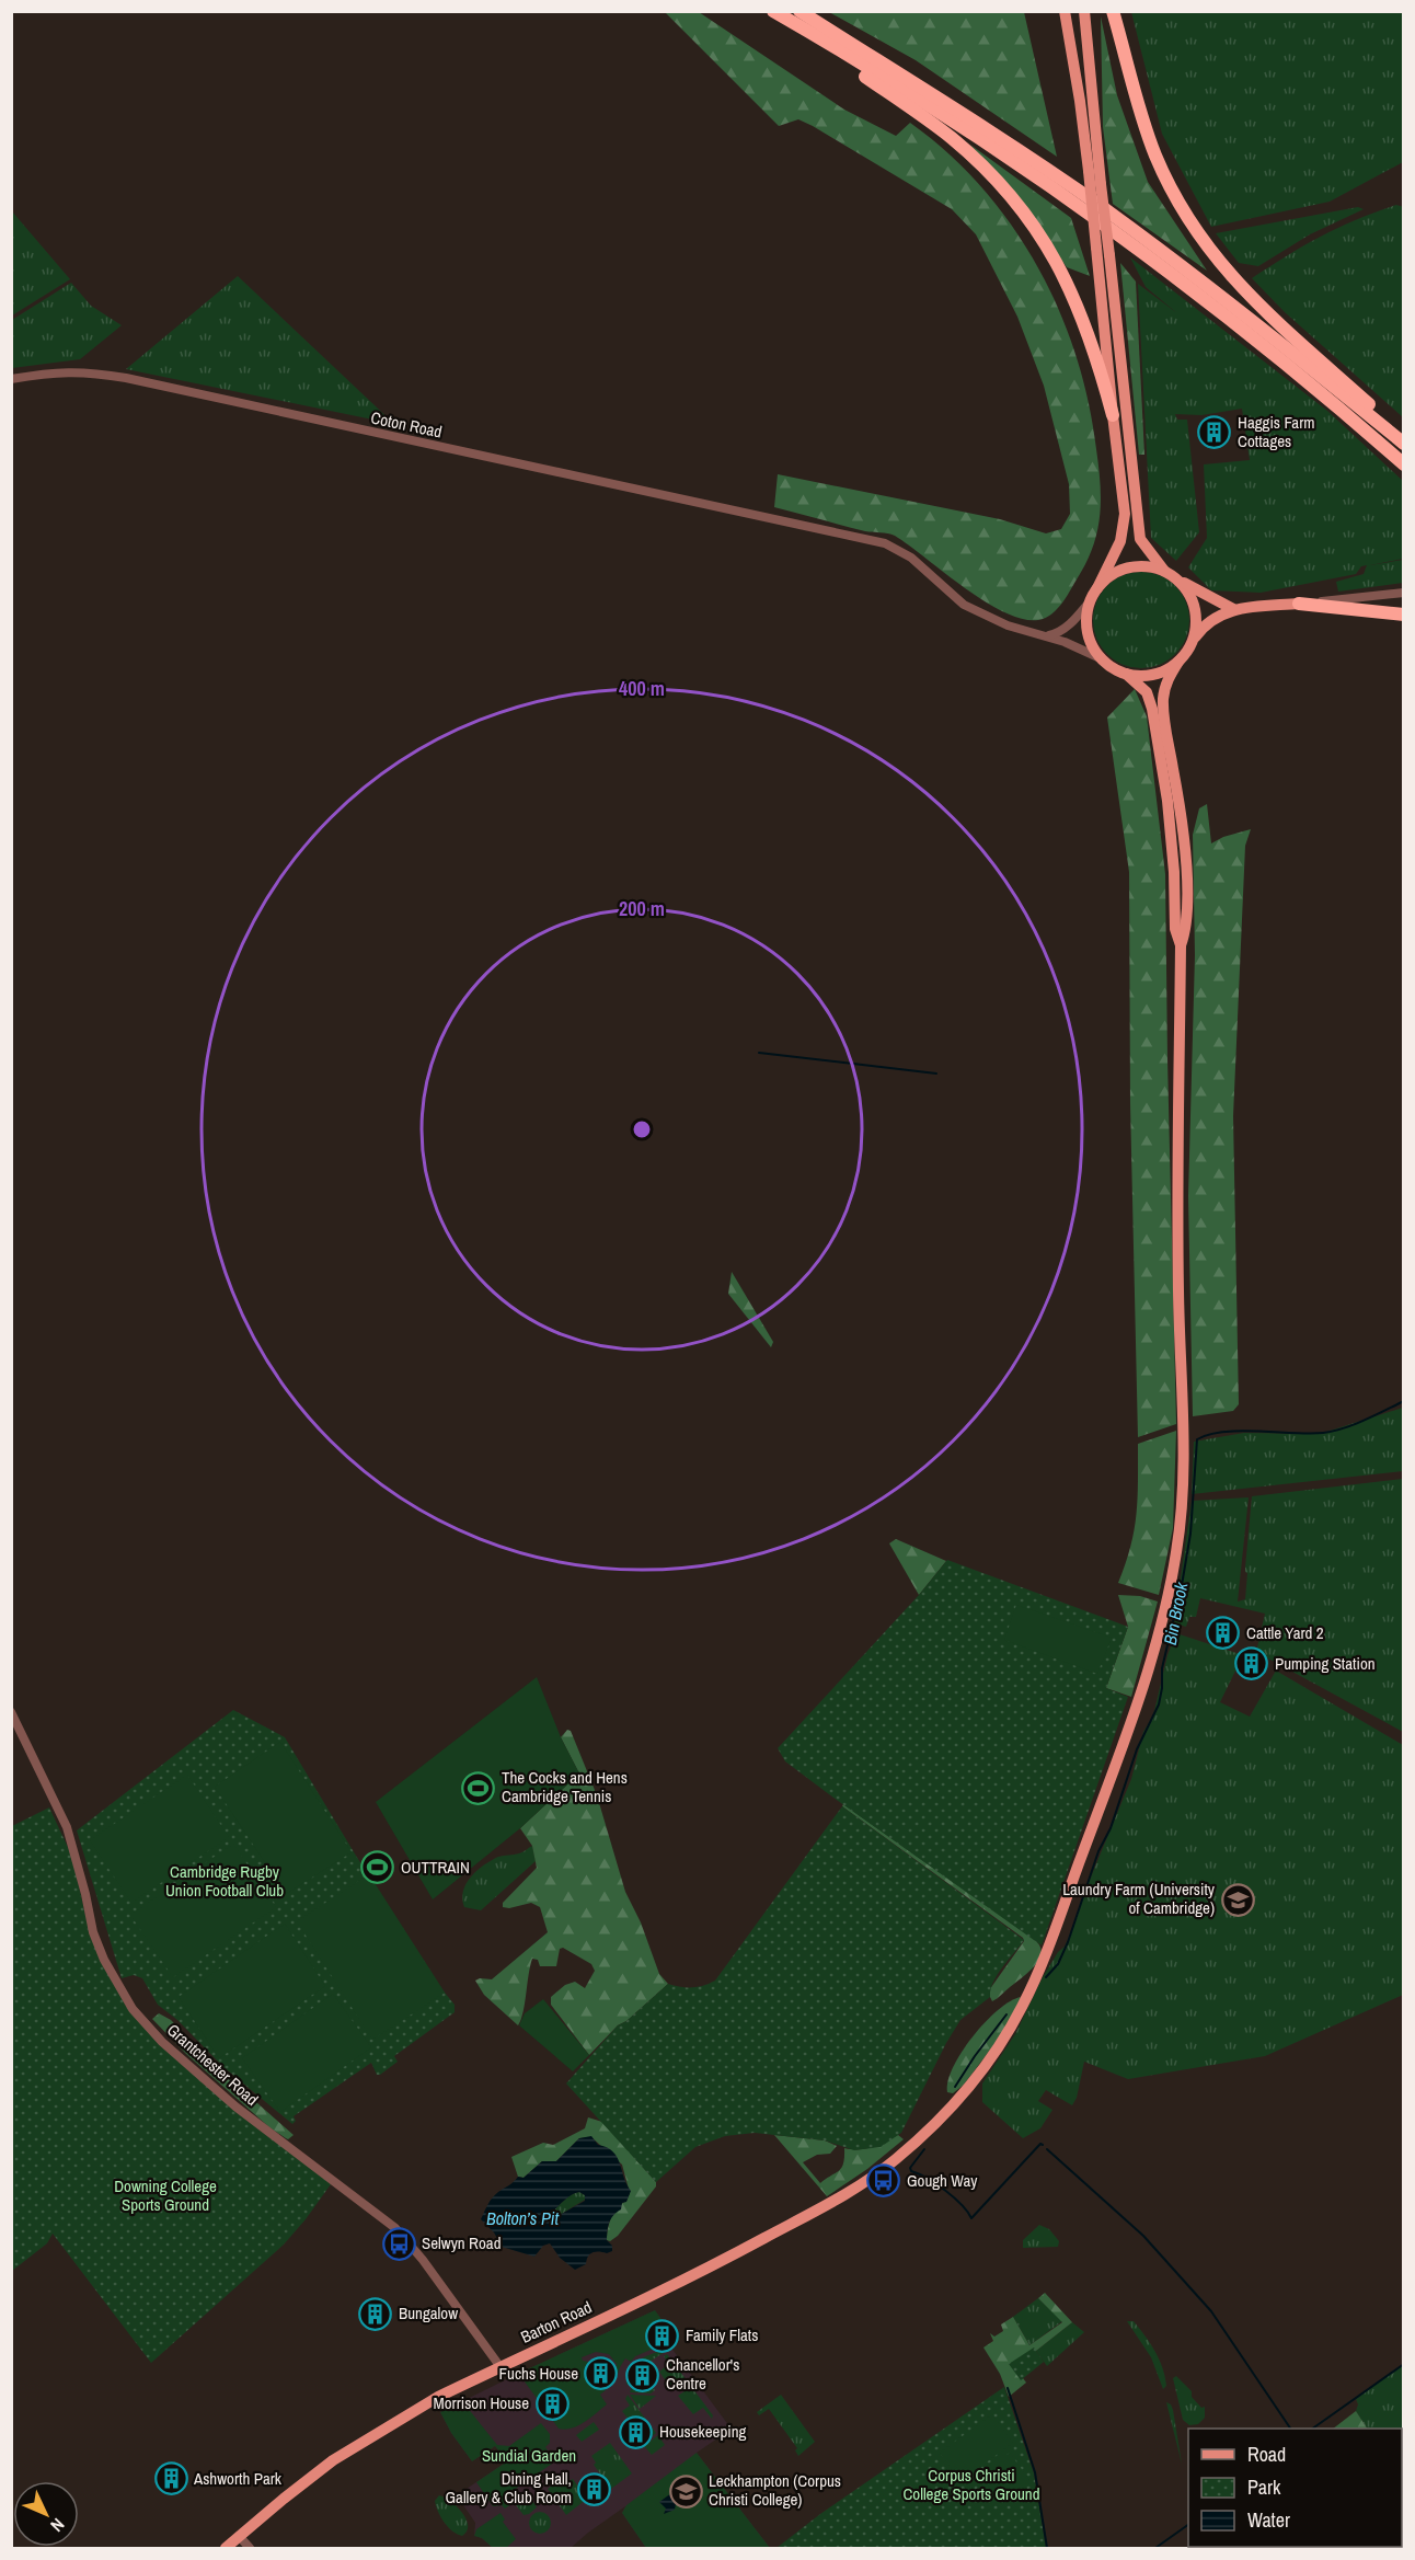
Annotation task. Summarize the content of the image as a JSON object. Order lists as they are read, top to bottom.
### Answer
{
  "streets": {
    "main road": ["Barton Road"],
    "street": ["Coton Road", "Grantchester Road"]
  },
  "crossings": [
    ["Grantchester Road", "Barton Road"]
  ],
  "water": ["Bin Brook", "Bolton’s Pit"],
  "parks": [
    "Cambridge Rugby Union Football Club",
    "Downing College Sports Ground",
    "Sundial Garden",
    "Corpus Christi College Sports Ground"
  ],
  "places": {
    "building": [
      "Haggis Farm Cottages",
      "Cattle Yard 2",
      "Pumping Station",
      "Bungalow",
      "Family Flats",
      "Fuchs House",
      "Chancellor's Centre",
      "Morrison House",
      "Housekeeping",
      "Ashworth Park",
      "Dining Hall, Gallery & Club Room"
    ],
    "sports": ["The Cocks and Hens Cambridge Tennis", "OUTTRAIN"],
    "school or university": ["Laundry Farm (University of Cambridge)", "Leckhampton (Corpus Christi College)"],
    "bus stop": ["Gough Way", "Selwyn Road"]
  },
  "legend": ["Road", "Park", "Water"],
  "north": "bottom right",
  "rings": ["400 m", "200 m"]
}
